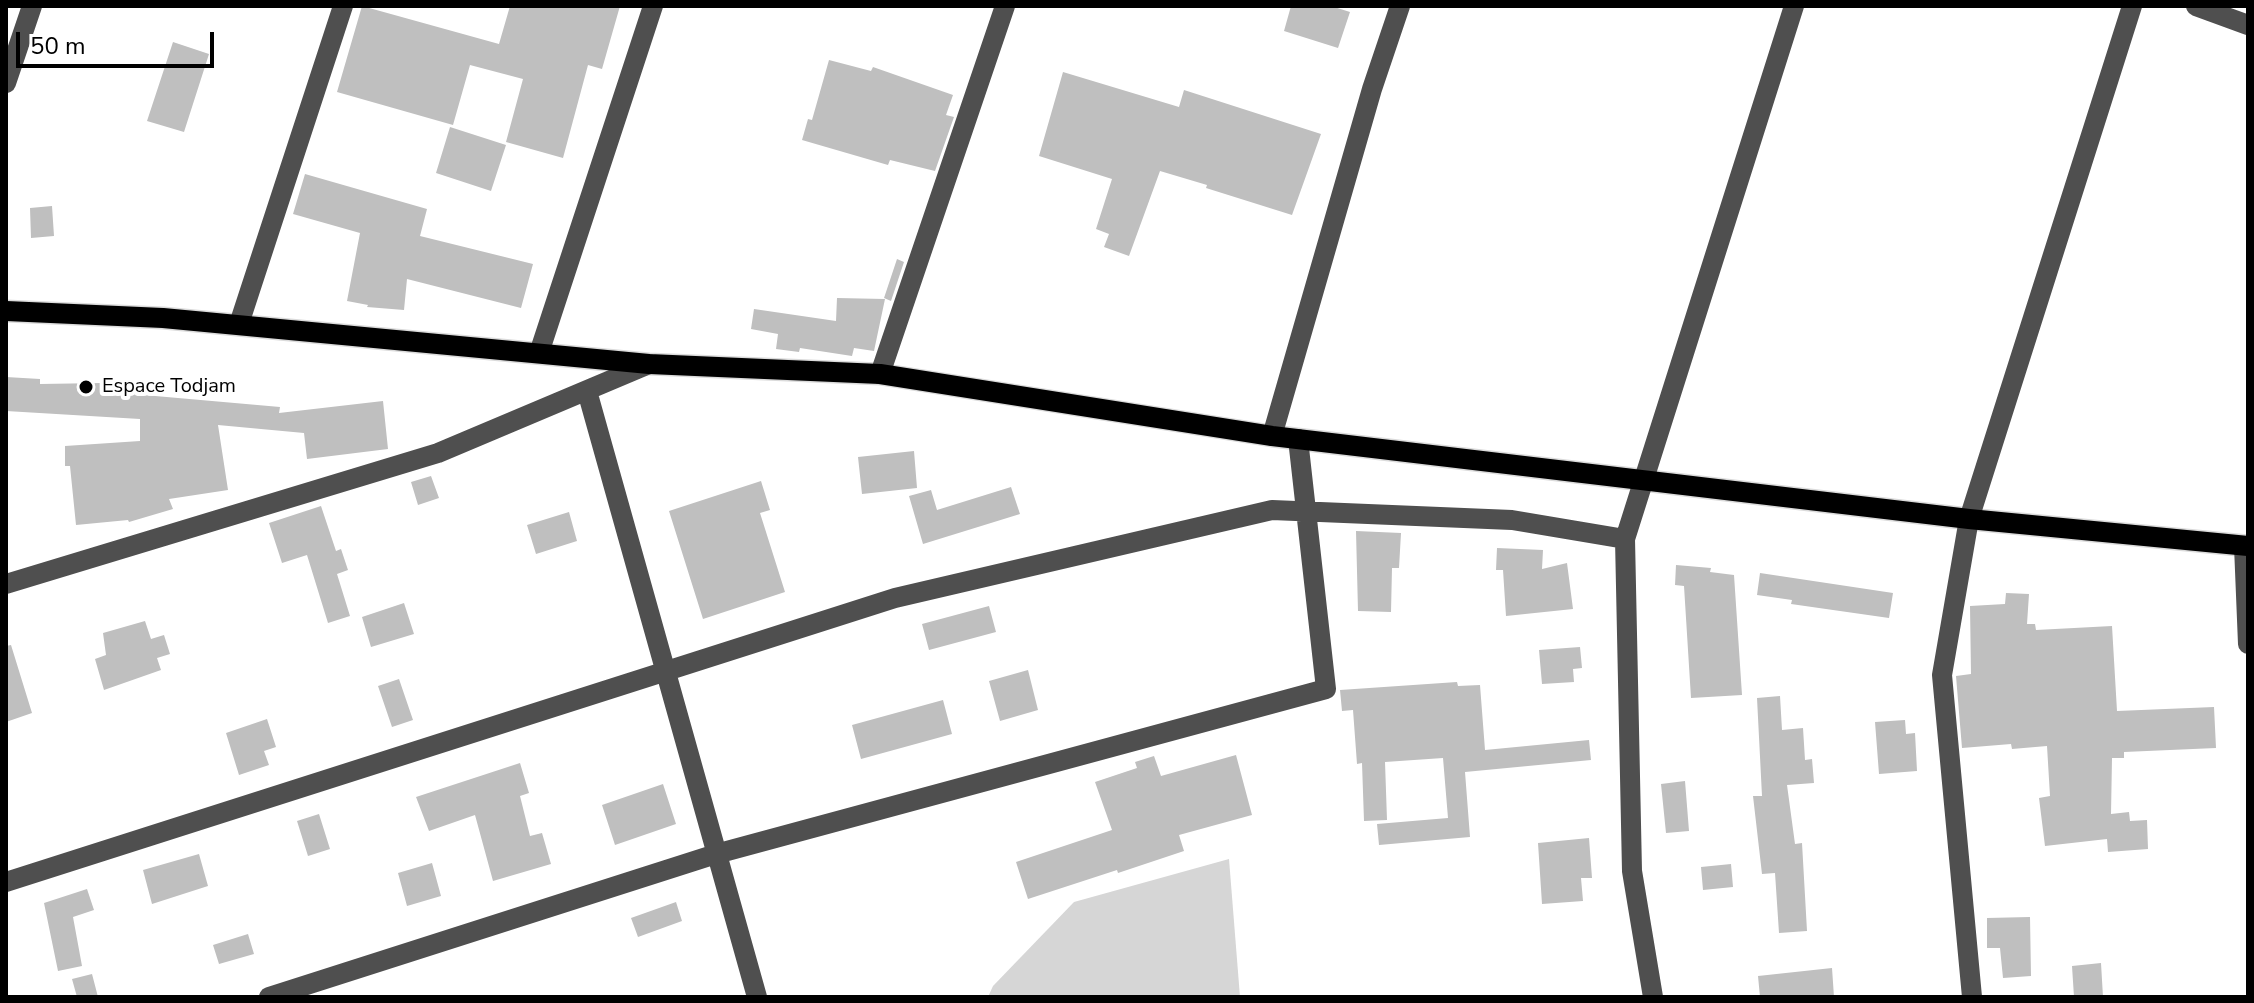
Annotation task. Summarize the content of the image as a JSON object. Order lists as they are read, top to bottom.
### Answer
{
  "places": ["Espace Todjam"],
  "scale_bar": "50 m"
}
